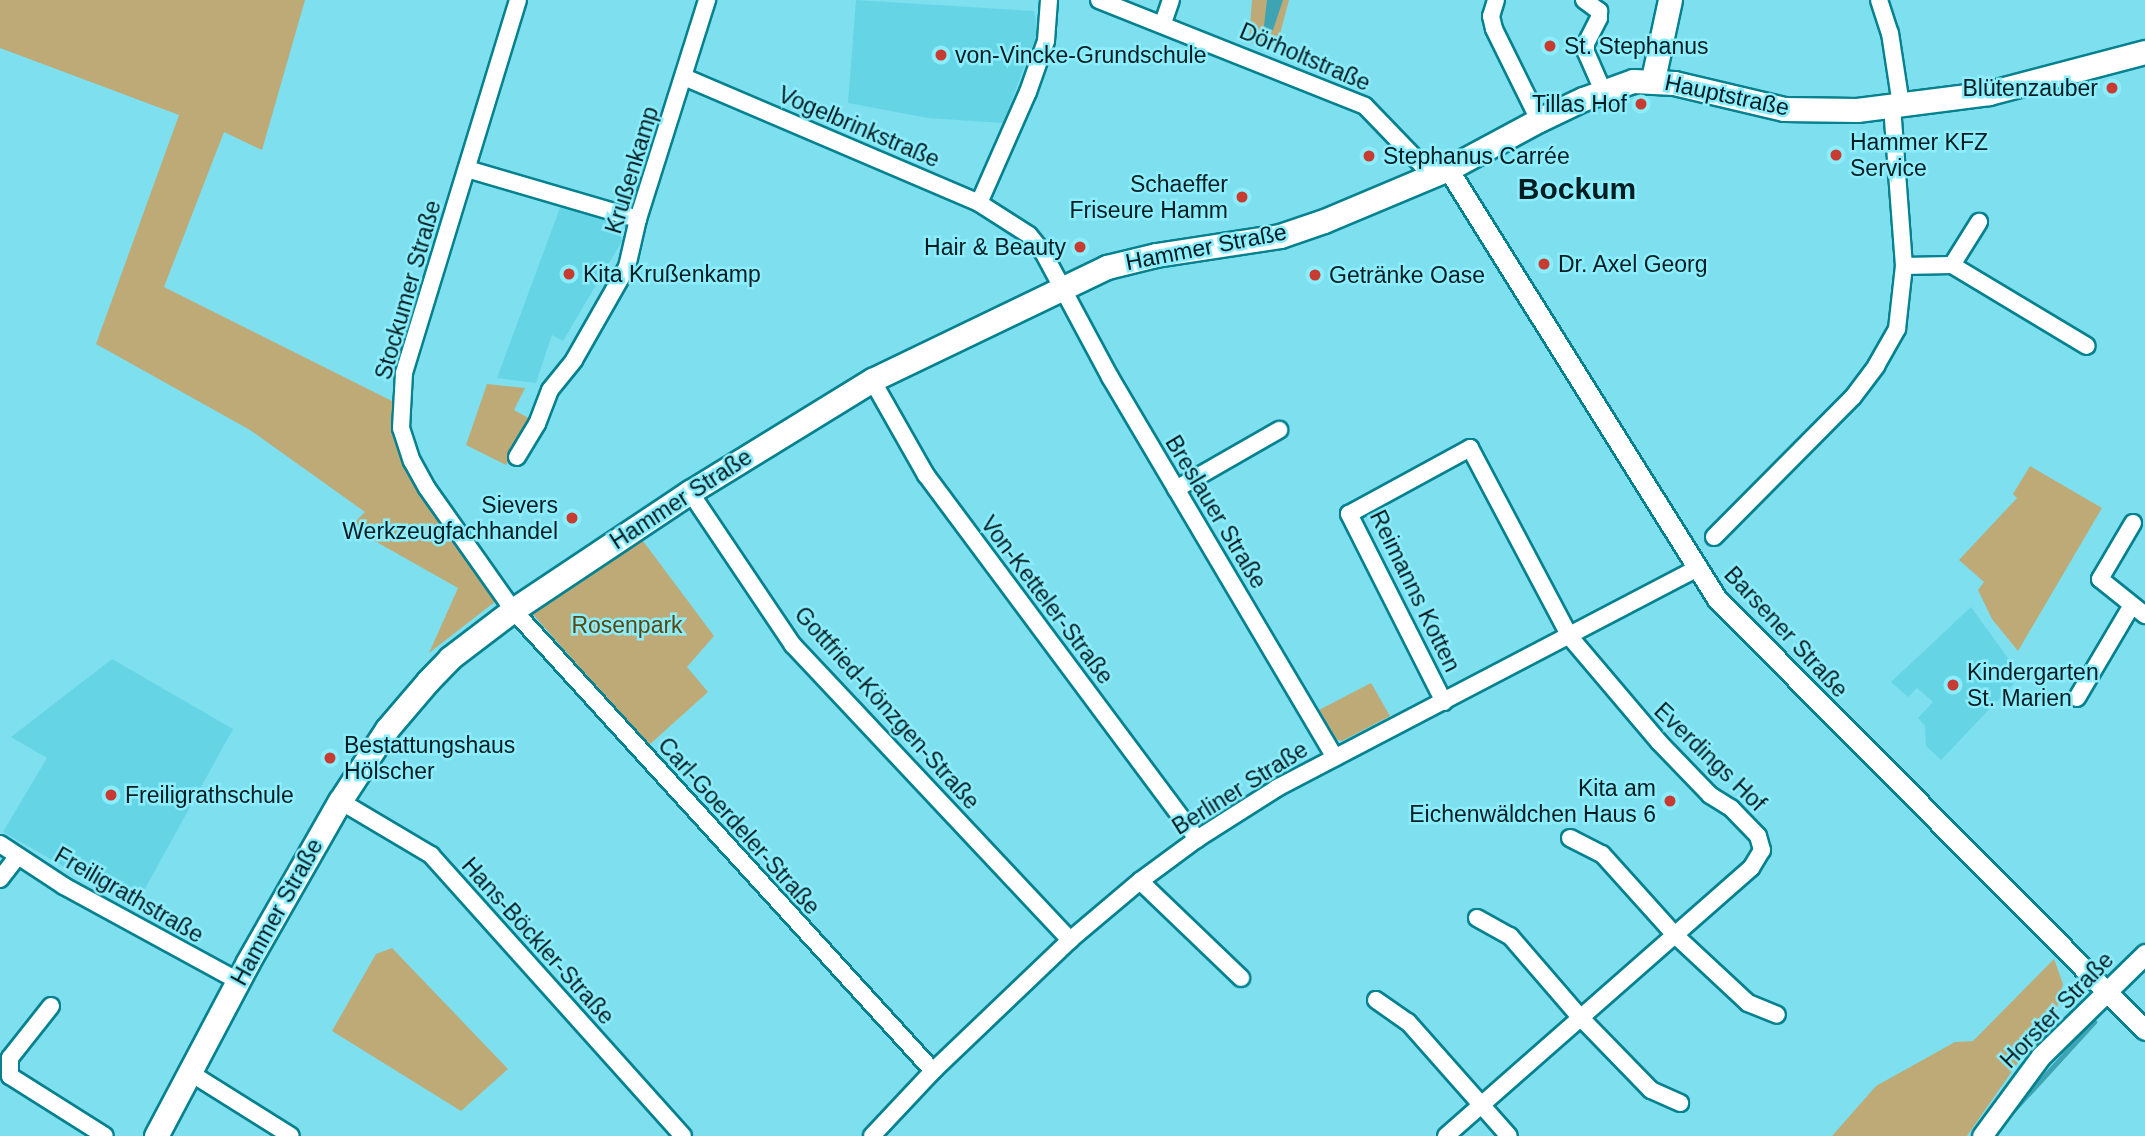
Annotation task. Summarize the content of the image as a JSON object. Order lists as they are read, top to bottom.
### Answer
{
  "streets": {
    "main road": ["Hauptstraße", "Hammer Straße"],
    "street": [
      "Dörholtstraße",
      "Vogelbrinkstraße",
      "Krußenkamp",
      "Stockumer Straße",
      "Breslauer Straße",
      "Reimanns Kotten",
      "Von-Ketteler-Straße",
      "Barsener Straße",
      "Gottfried-Könzgen-Straße",
      "Everdings Hof",
      "Berliner Straße",
      "Carl-Goerdeler-Straße",
      "Freiligrathstraße",
      "Hans-Böckler-Straße",
      "Horster Straße"
    ]
  },
  "crossings": [
    ["Dörholtstraße", "Hauptstraße"],
    ["Dörholtstraße", "Hammer Straße"],
    ["Dörholtstraße", "Barsener Straße"],
    ["Hauptstraße", "Hammer Straße"],
    ["Hauptstraße", "Barsener Straße"],
    ["Vogelbrinkstraße", "Krußenkamp"],
    ["Vogelbrinkstraße", "Hammer Straße"],
    ["Vogelbrinkstraße", "Breslauer Straße"],
    ["Hammer Straße", "Stockumer Straße"],
    ["Hammer Straße", "Breslauer Straße"],
    ["Hammer Straße", "Von-Ketteler-Straße"],
    ["Hammer Straße", "Barsener Straße"],
    ["Hammer Straße", "Gottfried-Könzgen-Straße"],
    ["Hammer Straße", "Carl-Goerdeler-Straße"],
    ["Hammer Straße", "Freiligrathstraße"],
    ["Hammer Straße", "Hans-Böckler-Straße"],
    ["Stockumer Straße", "Carl-Goerdeler-Straße"],
    ["Breslauer Straße", "Berliner Straße"],
    ["Reimanns Kotten", "Everdings Hof"],
    ["Reimanns Kotten", "Berliner Straße"],
    ["Von-Ketteler-Straße", "Berliner Straße"],
    ["Barsener Straße", "Berliner Straße"],
    ["Barsener Straße", "Horster Straße"],
    ["Gottfried-Könzgen-Straße", "Berliner Straße"],
    ["Everdings Hof", "Berliner Straße"],
    ["Berliner Straße", "Carl-Goerdeler-Straße"]
  ],
  "districts": ["Bockum"],
  "parks": ["Rosenpark"],
  "places": [
    "St. Stephanus",
    "von-Vincke-Grundschule",
    "Blütenzauber",
    "Tillas Hof",
    "Hammer KFZ Service",
    "Stephanus Carrée",
    "Schaeffer Friseure Hamm",
    "Hair & Beauty",
    "Dr. Axel Georg",
    "Kita Krußenkamp",
    "Getränke Oase",
    "Sievers Werkzeugfachhandel",
    "Kindergarten St. Marien",
    "Bestattungshaus Hölscher",
    "Freiligrathschule",
    "Kita am Eichenwäldchen Haus 6"
  ]
}
